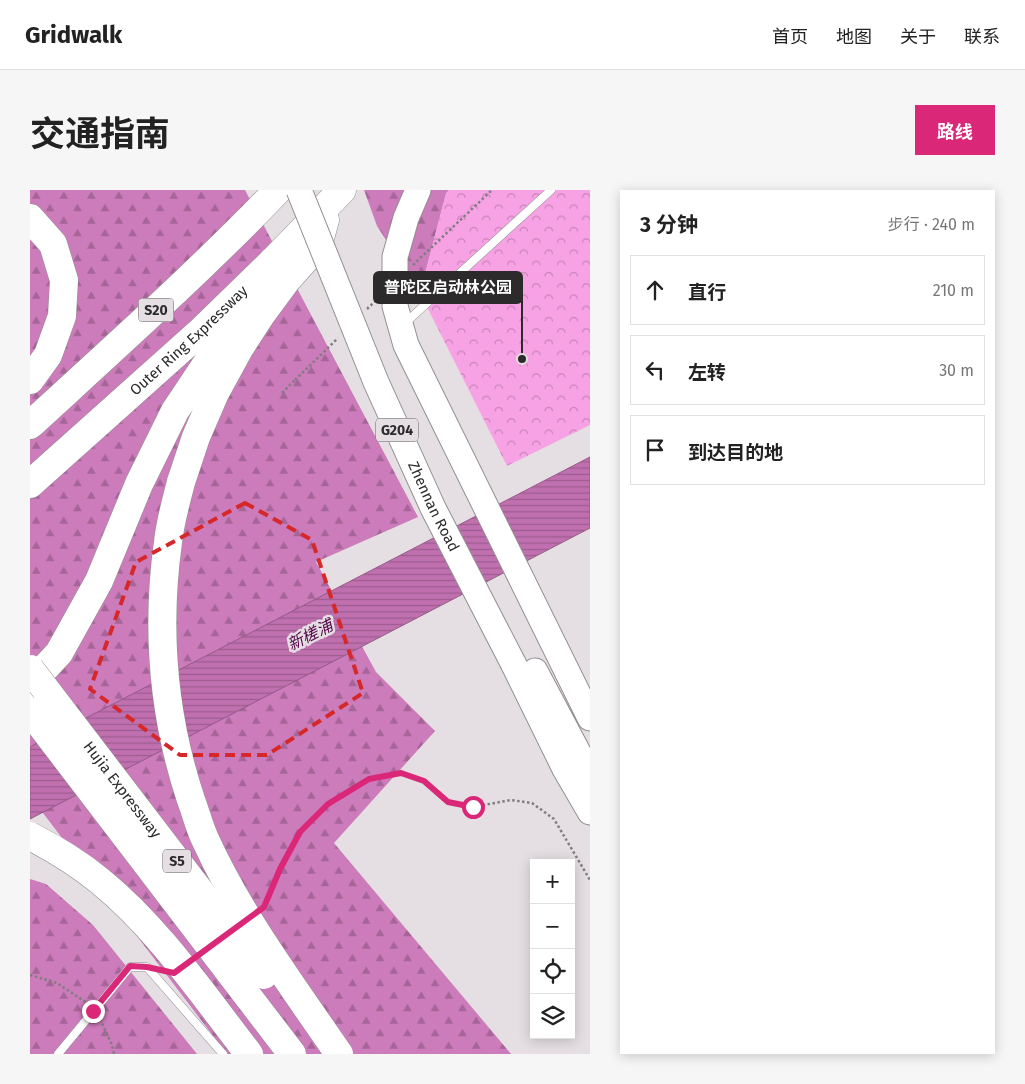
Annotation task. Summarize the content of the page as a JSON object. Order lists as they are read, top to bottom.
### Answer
{
  "streets": {
    "highway": [
      "S20",
      "Outer Ring Expressway",
      "Hujia Expressway",
      "S5"
    ],
    "main road": ["G204", "Zhennan Road"]
  },
  "crossings": [
    ["Outer Ring Expressway", "Zhennan Road"]
  ],
  "water": ["新槎浦"],
  "places": ["普陀区启动林公园"],
  "page": {
    "header": "Gridwalk",
    "nav": [
      "首页",
      "地图",
      "关于",
      "联系"
    ],
    "title": "交通指南",
    "buttons": "路线",
    "heading": ["3 分钟", "步行 · 240 m"],
    "list": [
      ["直行", "210 m"],
      ["左转", "30 m"],
      "到达目的地"
    ],
    "map_buttons": ["+", "−"]
  }
}
